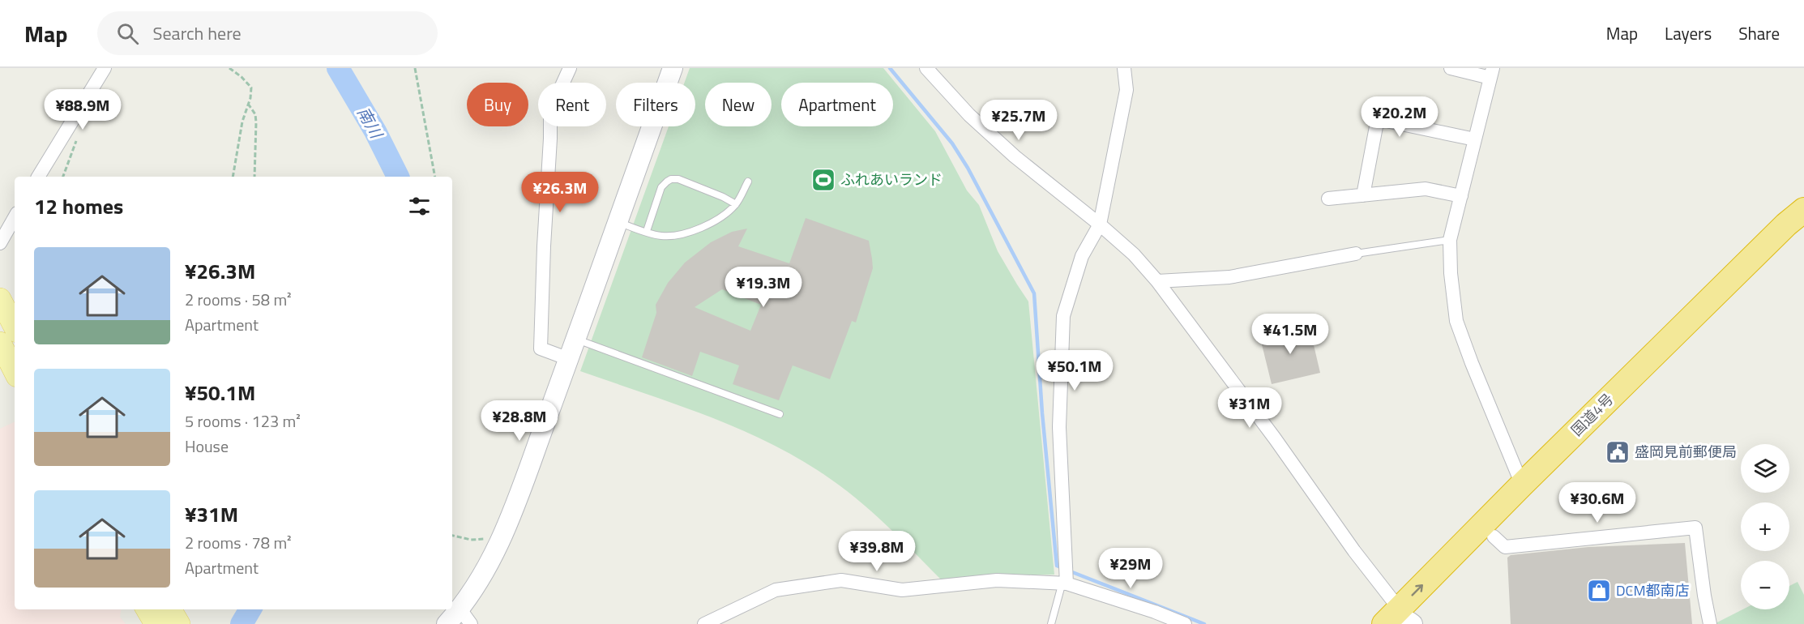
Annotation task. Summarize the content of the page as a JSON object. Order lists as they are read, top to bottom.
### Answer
{
  "streets": {
    "highway": ["国道4号"]
  },
  "water": ["南川"],
  "places": {
    "sports": ["ふれあいランド"],
    "public building": ["盛岡見前郵便局"],
    "shop": ["DCM都南店"]
  },
  "page": {
    "header": "Map",
    "search": "Search here",
    "nav": ["Map", "Layers", "Share"],
    "chip": [
      "Buy",
      "Rent",
      "Filters",
      "New",
      "Apartment"
    ],
    "price": [
      "¥88.9M",
      "¥20.2M",
      "¥25.7M",
      "¥26.3M",
      "¥19.3M",
      "¥41.5M",
      "¥50.1M",
      "¥31M",
      "¥28.8M",
      "¥30.6M",
      "¥39.8M",
      "¥29M"
    ],
    "heading": "12 homes",
    "list": [
      {
        "name": "¥26.3M",
        "note": "2 rooms · 58 m² · Apartment"
      },
      {
        "name": "¥50.1M",
        "note": "5 rooms · 123 m² · House"
      },
      {
        "name": "¥31M",
        "note": "2 rooms · 78 m² · Apartment"
      }
    ],
    "map_buttons": ["+", "−"]
  }
}
